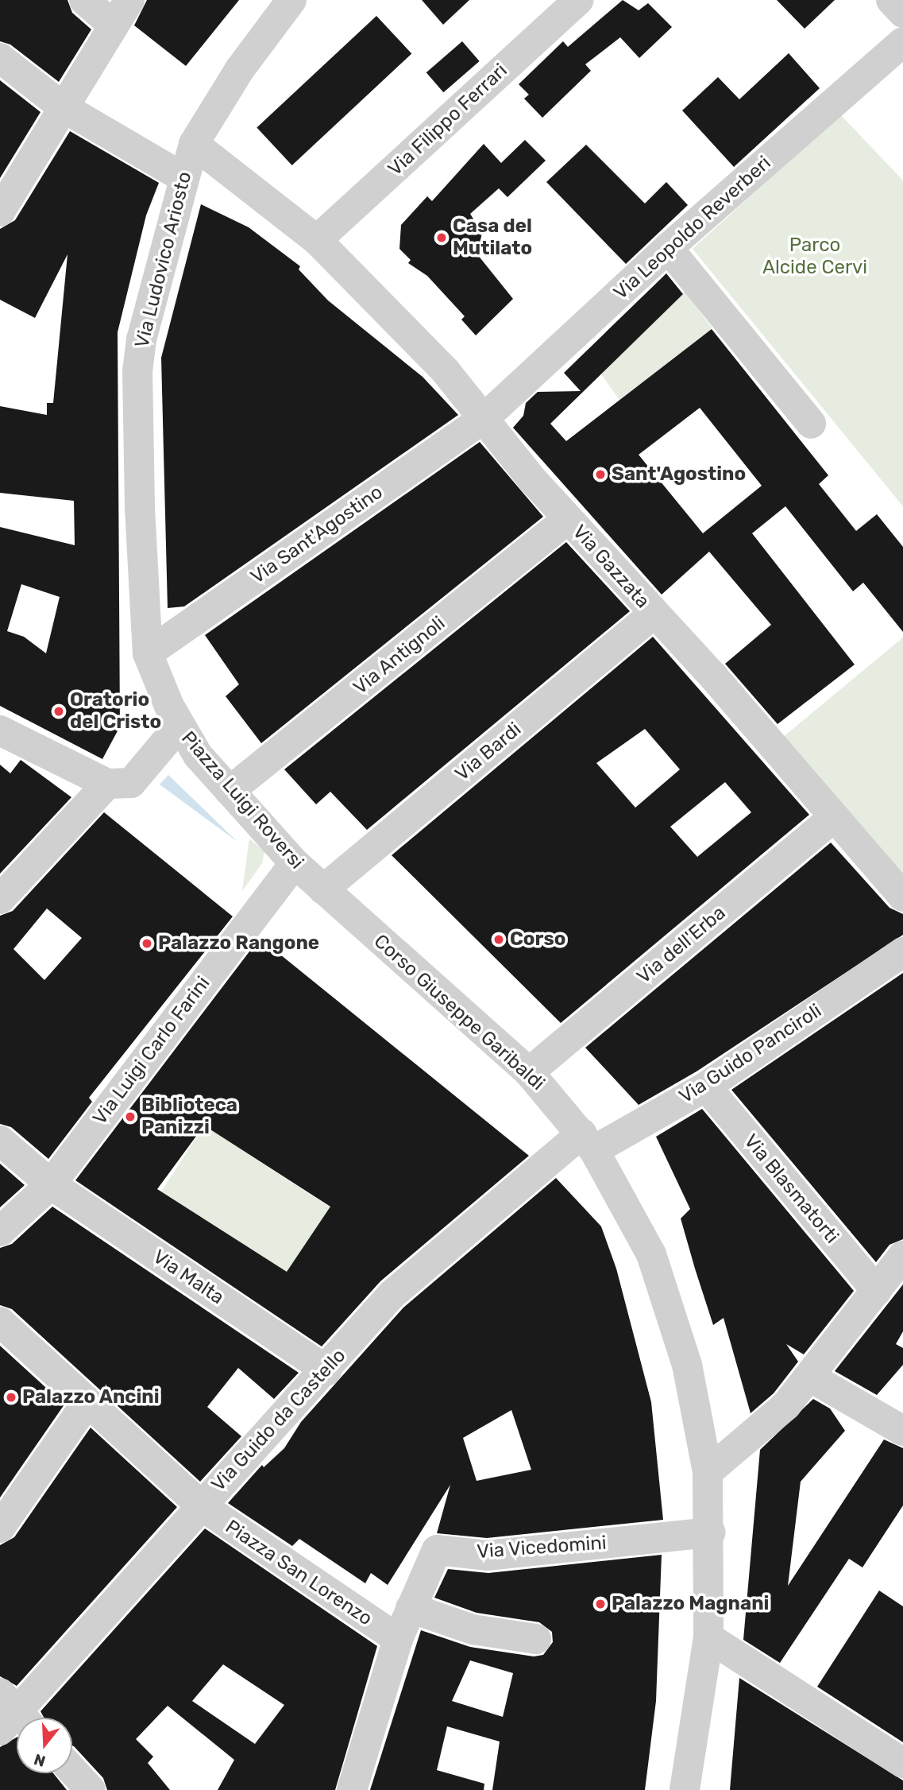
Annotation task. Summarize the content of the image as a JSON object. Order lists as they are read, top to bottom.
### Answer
{
  "streets": {
    "street": [
      "Via Filippo Ferrari",
      "Via Leopoldo Reverberi",
      "Via Ludovico Ariosto",
      "Via Sant'Agostino",
      "Via Gazzata",
      "Via Antignoli",
      "Via Bardi",
      "Piazza Luigi Roversi",
      "Via dell'Erba",
      "Corso Giuseppe Garibaldi",
      "Via Luigi Carlo Farini",
      "Via Guido Panciroli",
      "Via Blasmatorti",
      "Via Malta",
      "Via Guido da Castello",
      "Via Vicedomini",
      "Piazza San Lorenzo"
    ]
  },
  "crossings": [
    ["Via Filippo Ferrari", "Via Gazzata"],
    ["Via Leopoldo Reverberi", "Via Sant'Agostino"],
    ["Via Leopoldo Reverberi", "Via Gazzata"],
    ["Via Ludovico Ariosto", "Via Sant'Agostino"],
    ["Via Ludovico Ariosto", "Via Gazzata"],
    ["Via Ludovico Ariosto", "Piazza Luigi Roversi"],
    ["Via Sant'Agostino", "Via Gazzata"],
    ["Via Gazzata", "Via Antignoli"],
    ["Via Gazzata", "Via Bardi"],
    ["Via Gazzata", "Via dell'Erba"],
    ["Via Antignoli", "Piazza Luigi Roversi"],
    ["Via Bardi", "Piazza Luigi Roversi"],
    ["Via Bardi", "Corso Giuseppe Garibaldi"],
    ["Piazza Luigi Roversi", "Corso Giuseppe Garibaldi"],
    ["Piazza Luigi Roversi", "Via Luigi Carlo Farini"],
    ["Via dell'Erba", "Corso Giuseppe Garibaldi"],
    ["Corso Giuseppe Garibaldi", "Via Guido Panciroli"],
    ["Corso Giuseppe Garibaldi", "Via Guido da Castello"],
    ["Corso Giuseppe Garibaldi", "Via Vicedomini"],
    ["Via Luigi Carlo Farini", "Via Malta"],
    ["Via Guido Panciroli", "Via Blasmatorti"],
    ["Via Guido Panciroli", "Via Guido da Castello"],
    ["Via Malta", "Via Guido da Castello"],
    ["Via Guido da Castello", "Piazza San Lorenzo"],
    ["Via Vicedomini", "Piazza San Lorenzo"]
  ],
  "parks": ["Parco Alcide Cervi"],
  "places": [
    "Casa del Mutilato",
    "Sant'Agostino",
    "Oratorio del Cristo",
    "Corso",
    "Palazzo Rangone",
    "Biblioteca Panizzi",
    "Palazzo Ancini",
    "Palazzo Magnani"
  ],
  "north": "bottom"
}
